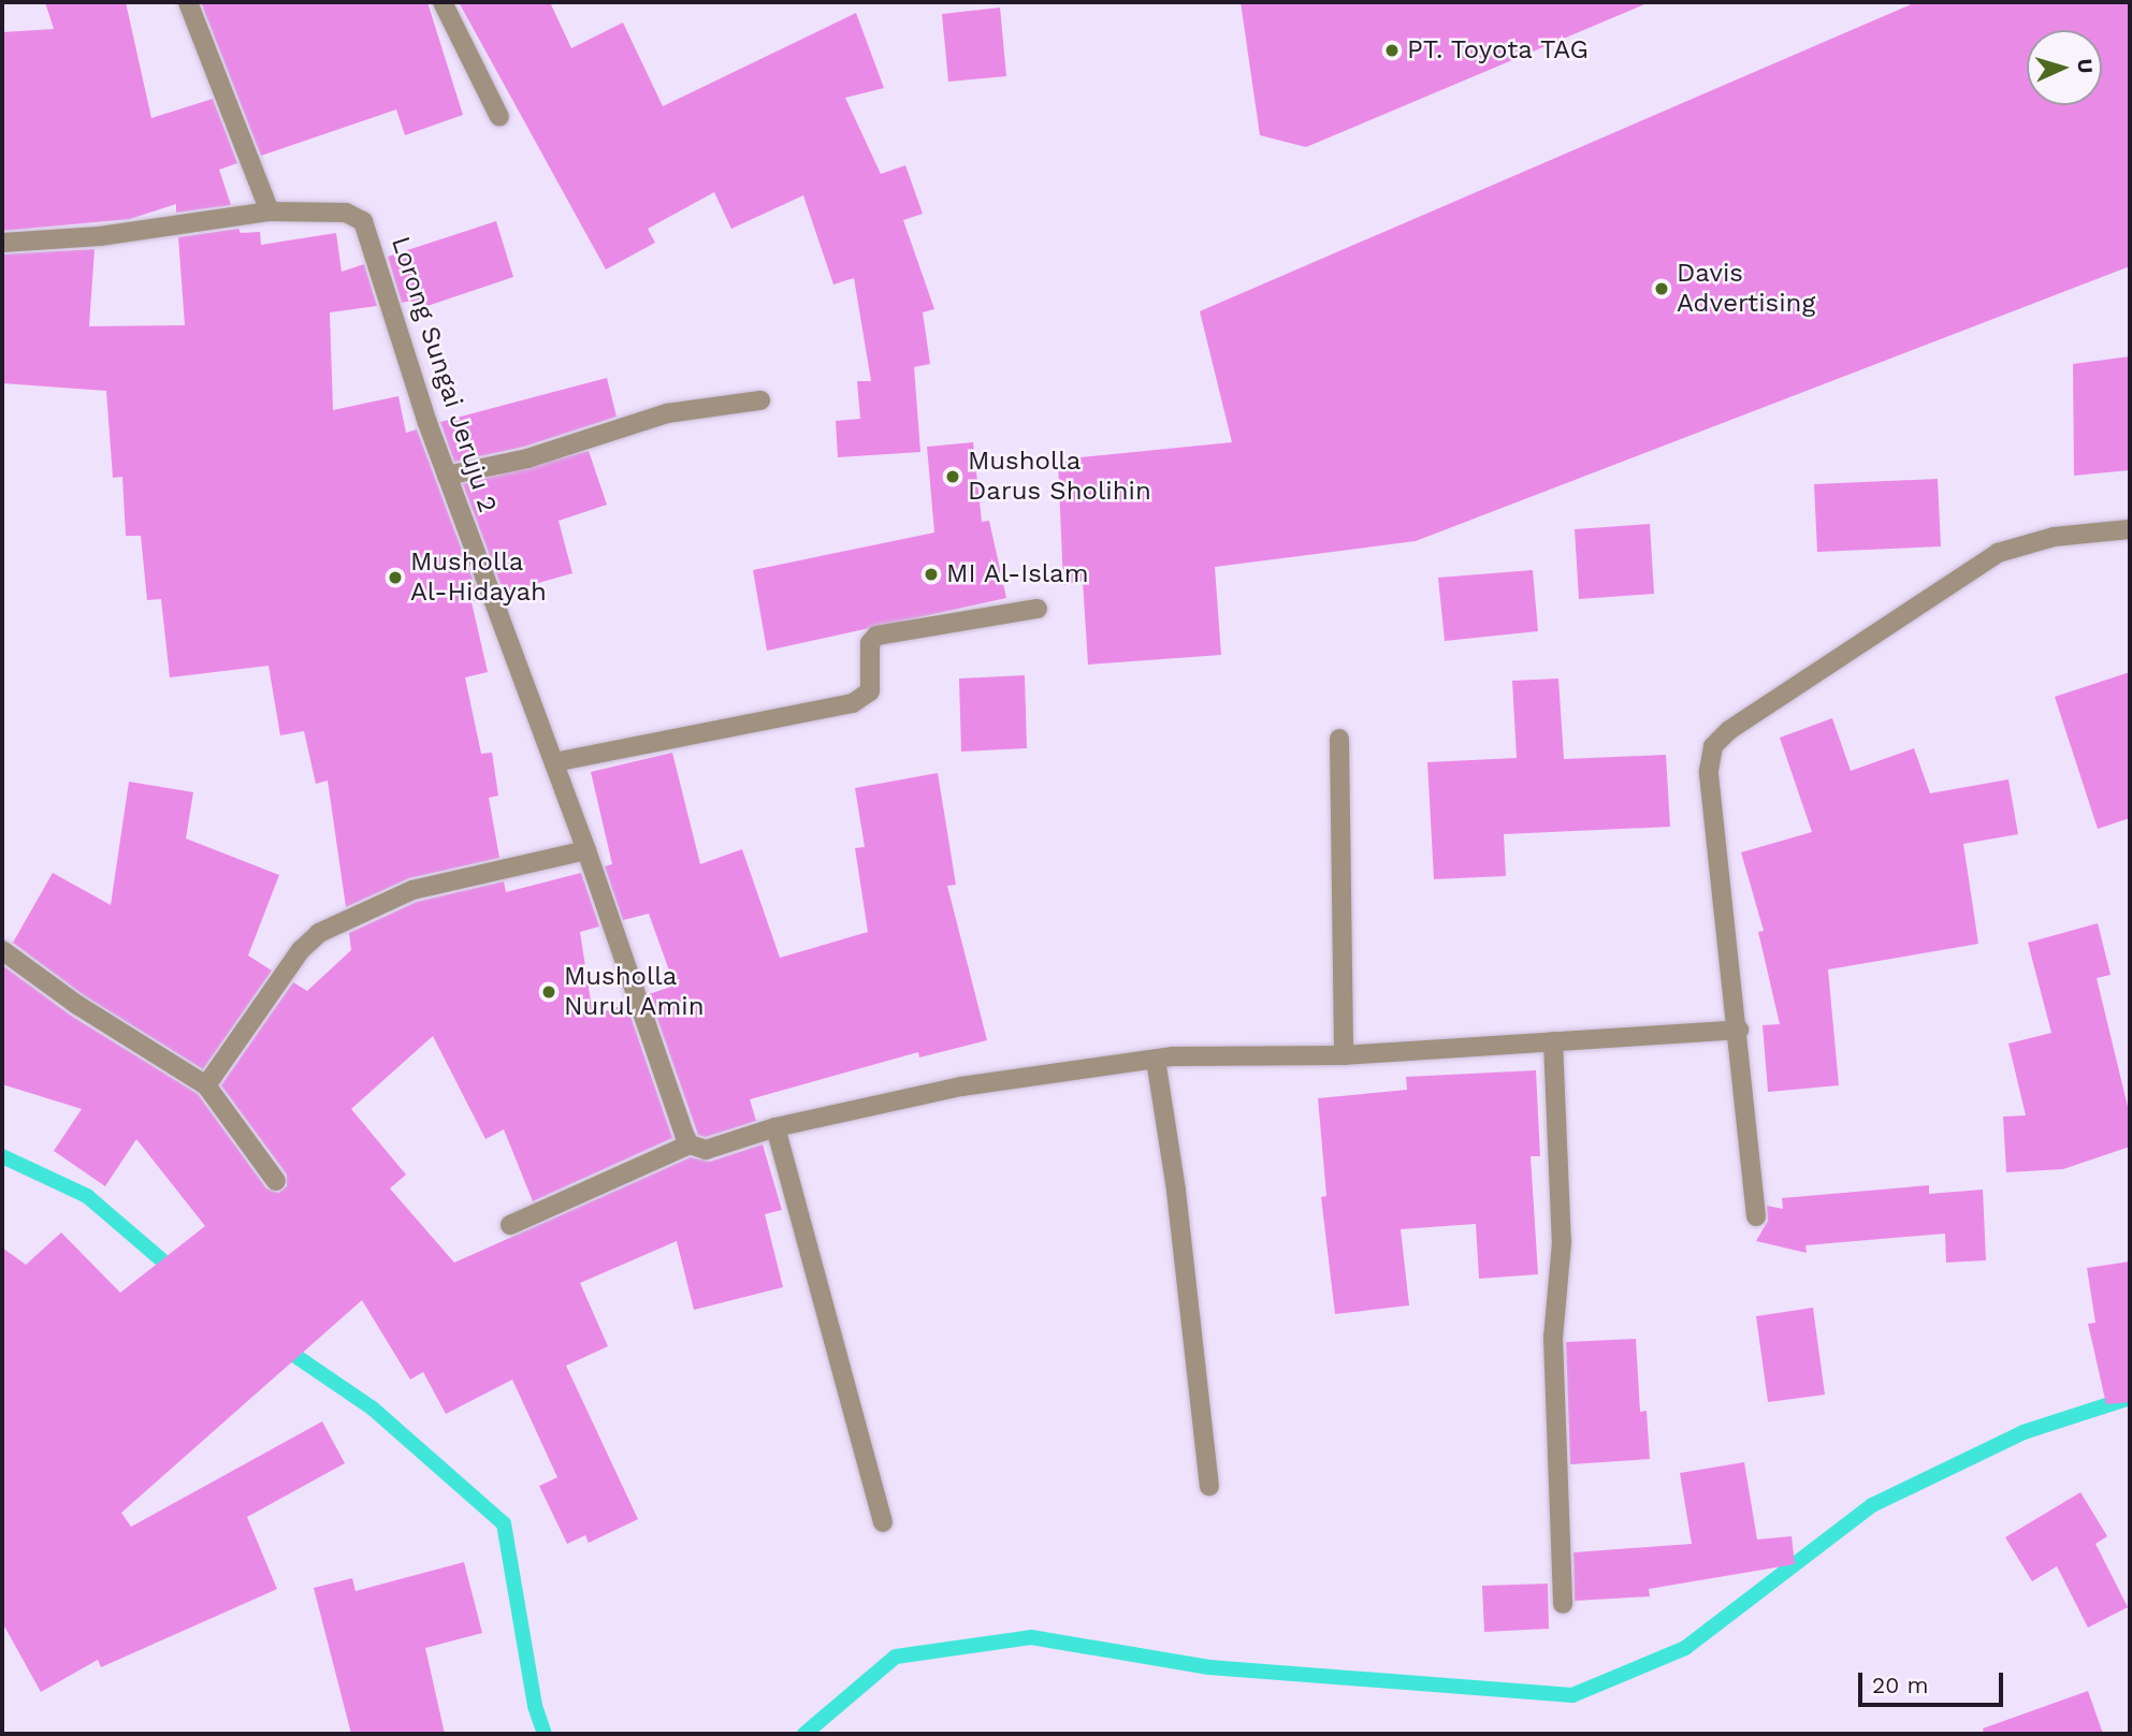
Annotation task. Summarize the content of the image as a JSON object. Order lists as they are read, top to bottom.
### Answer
{
  "streets": {
    "street": ["Lorong Sungai Jeruju 2"]
  },
  "places": [
    "PT. Toyota TAG",
    "Davis Advertising",
    "Musholla Darus Sholihin",
    "MI Al-Islam",
    "Musholla Al-Hidayah",
    "Musholla Nurul Amin"
  ],
  "scale_bar": "20 m",
  "north": "right"
}
